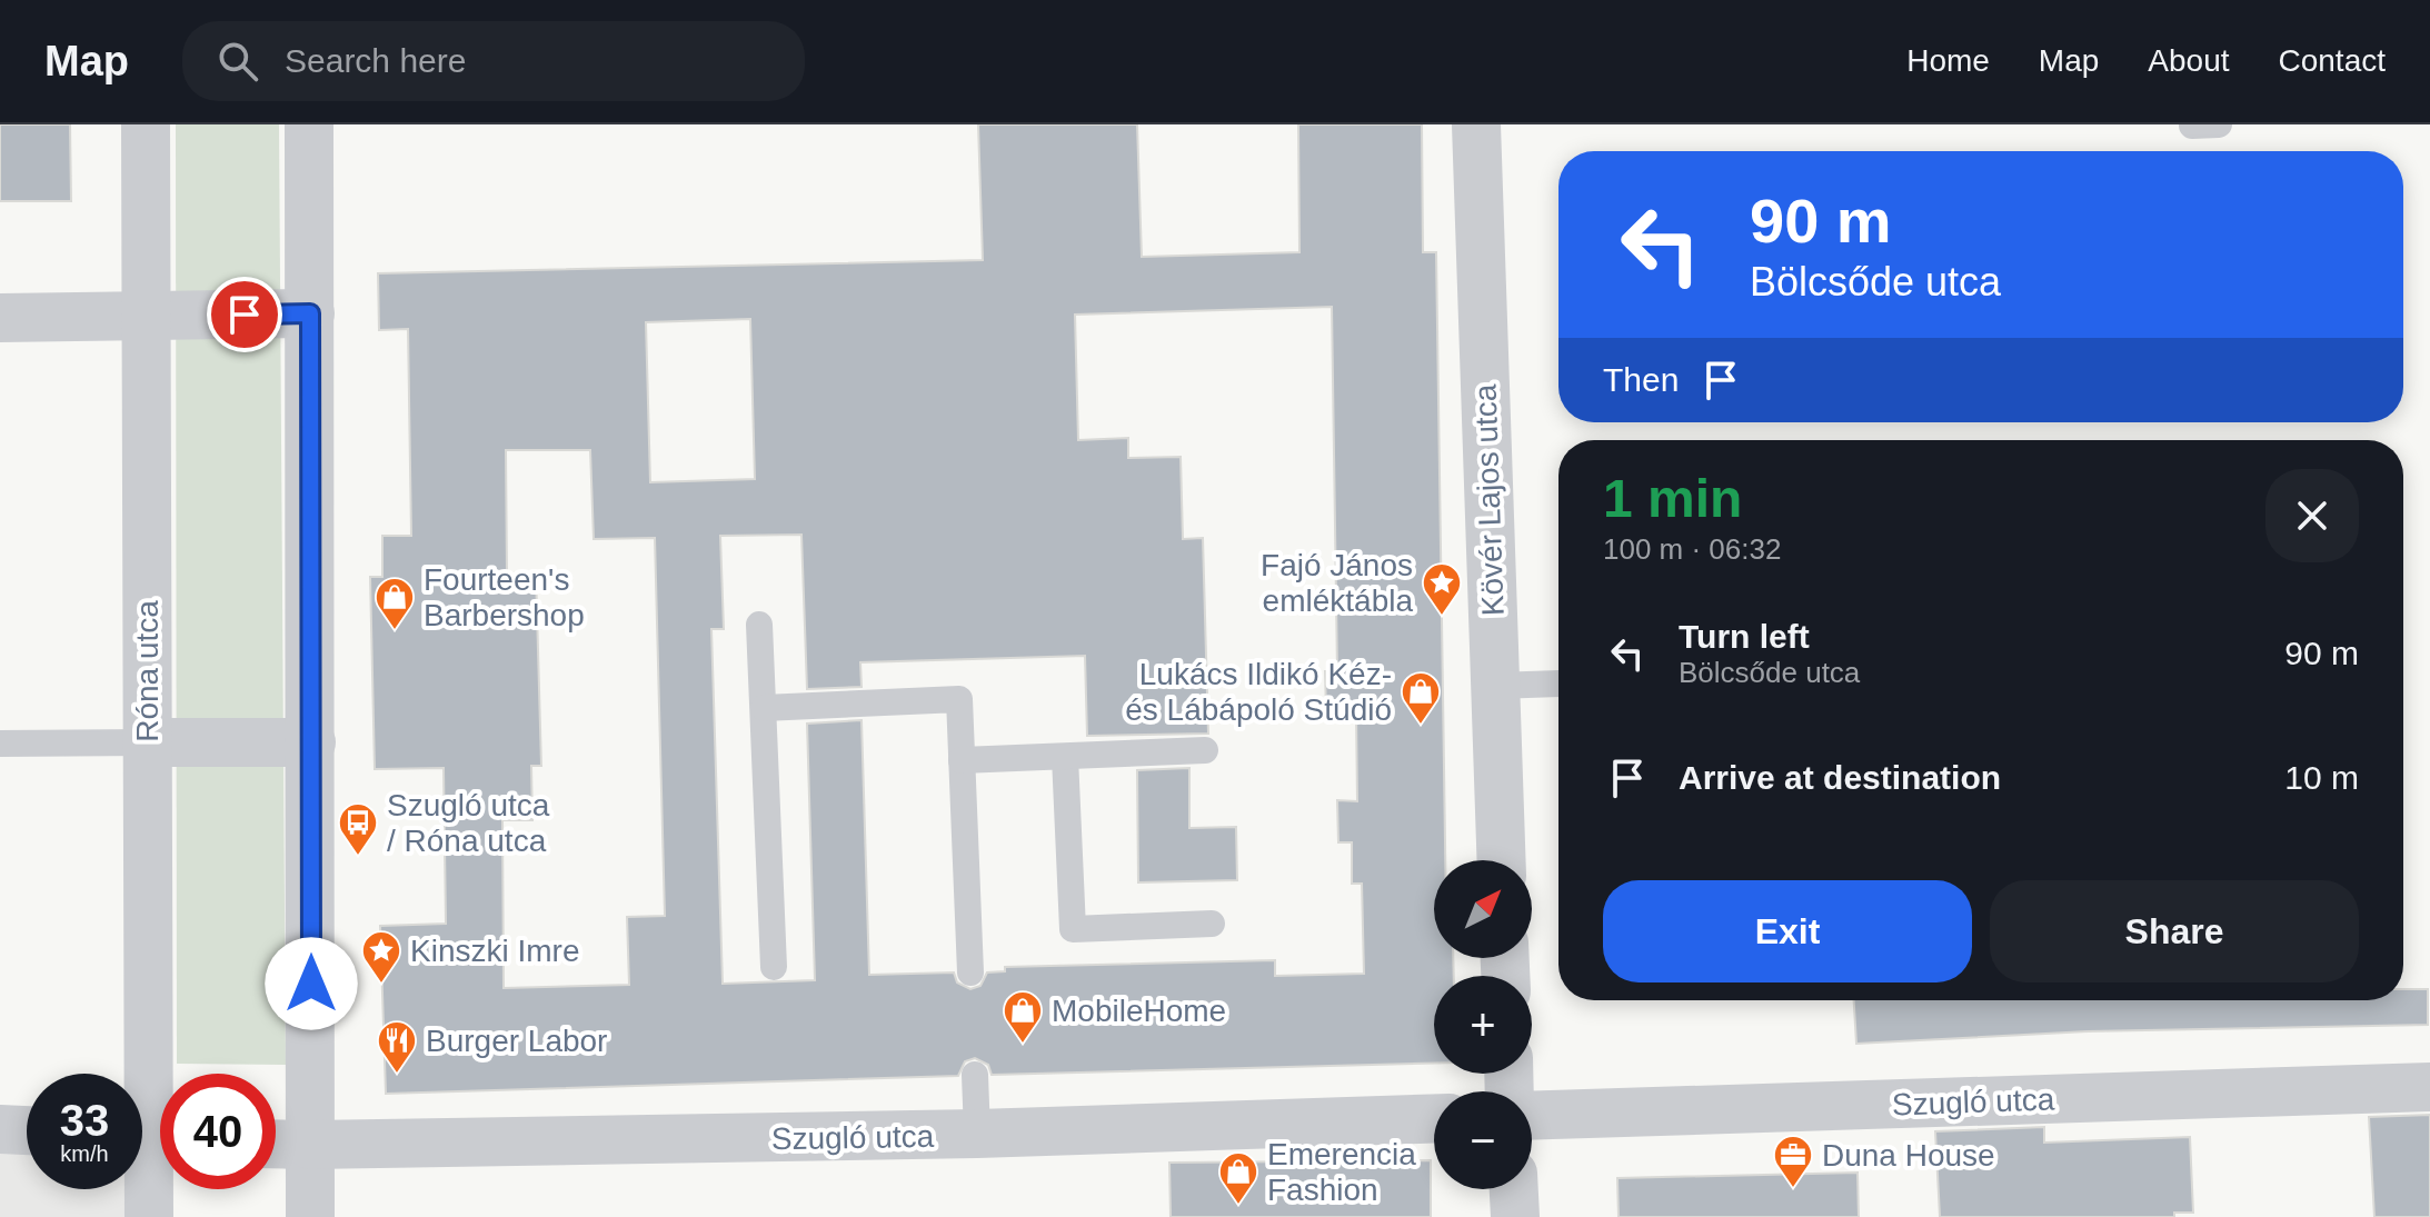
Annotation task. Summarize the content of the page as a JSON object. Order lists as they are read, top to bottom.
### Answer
{
  "streets": {
    "street": ["Kövér Lajos utca", "Róna utca", "Szugló utca"]
  },
  "places": {
    "place": ["Fajó János emléktábla", "Kinszki Imre"],
    "shop": [
      "Fourteen's Barbershop",
      "Lukács Ildikó Kéz- és Lábápoló Stúdió",
      "MobileHome",
      "Emerencia Fashion"
    ],
    "bus stop": ["Szugló utca / Róna utca"],
    "restaurant": ["Burger Labor"],
    "office": ["Duna House"]
  },
  "north": "top right",
  "page": {
    "header": "Map",
    "search": "Search here",
    "nav": [
      "Home",
      "Map",
      "About",
      "Contact"
    ],
    "turn": ["90 m", "Bölcsőde utca"],
    "then": "Then",
    "heading": ["1 min", "100 m · 06:32"],
    "list": [
      {
        "name": "Turn left",
        "note": "Bölcsőde utca",
        "value": "90 m"
      },
      {
        "name": "Arrive at destination",
        "value": "10 m"
      }
    ],
    "map_buttons": ["+", "−"],
    "buttons": ["Exit", "Share"],
    "speed": "33 km/h",
    "limit": "40"
  }
}
